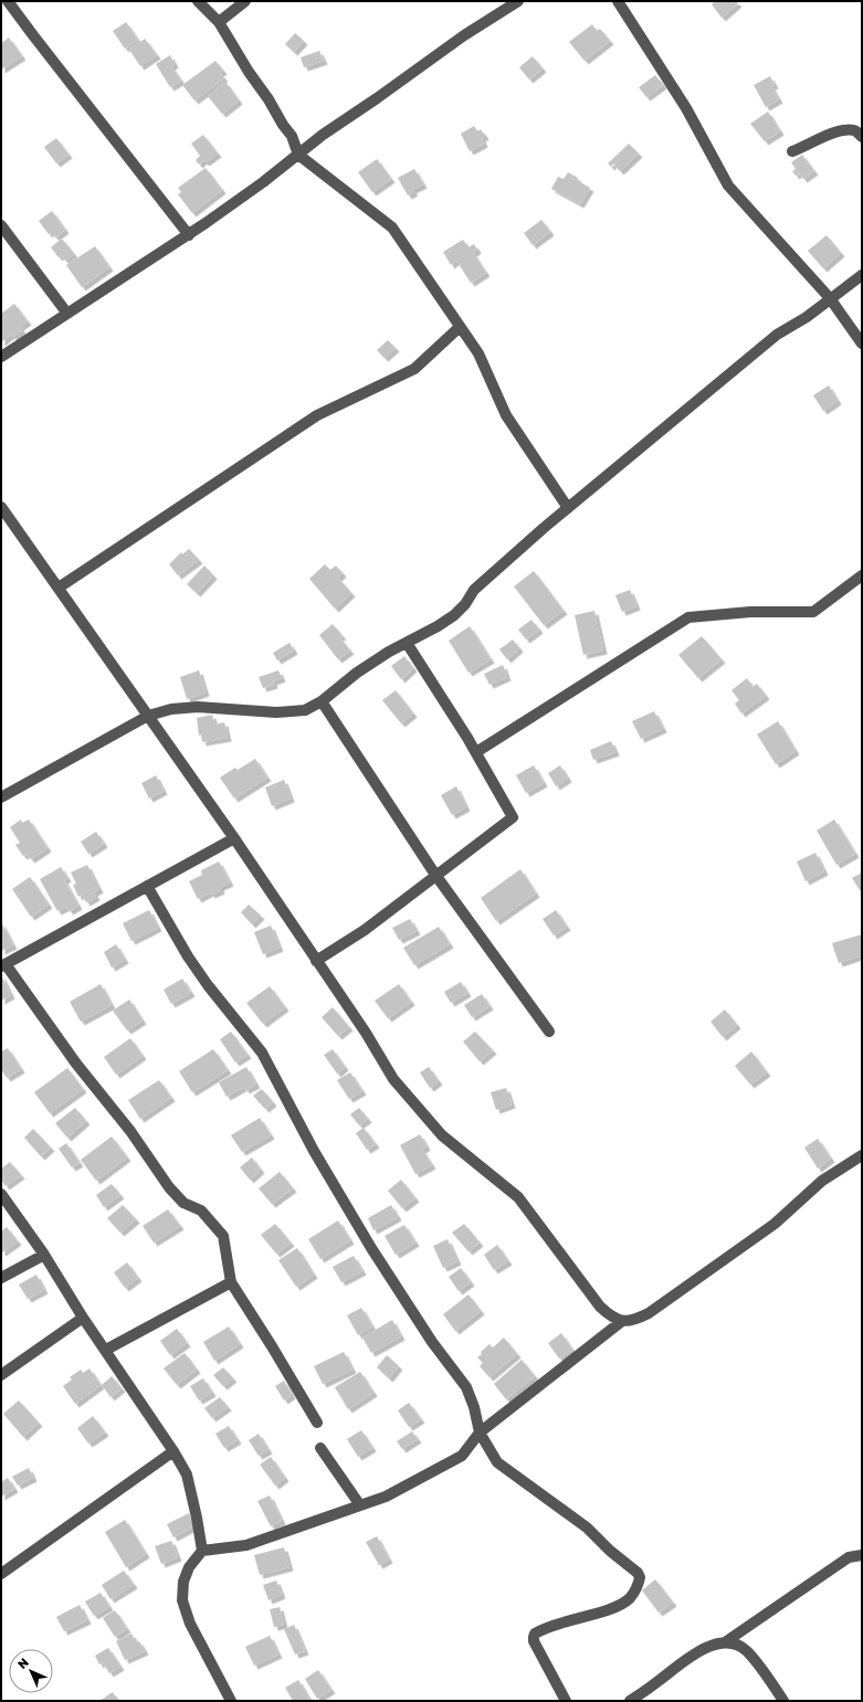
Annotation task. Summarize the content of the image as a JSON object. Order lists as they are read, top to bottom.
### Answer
{
  "north": "top left"
}
